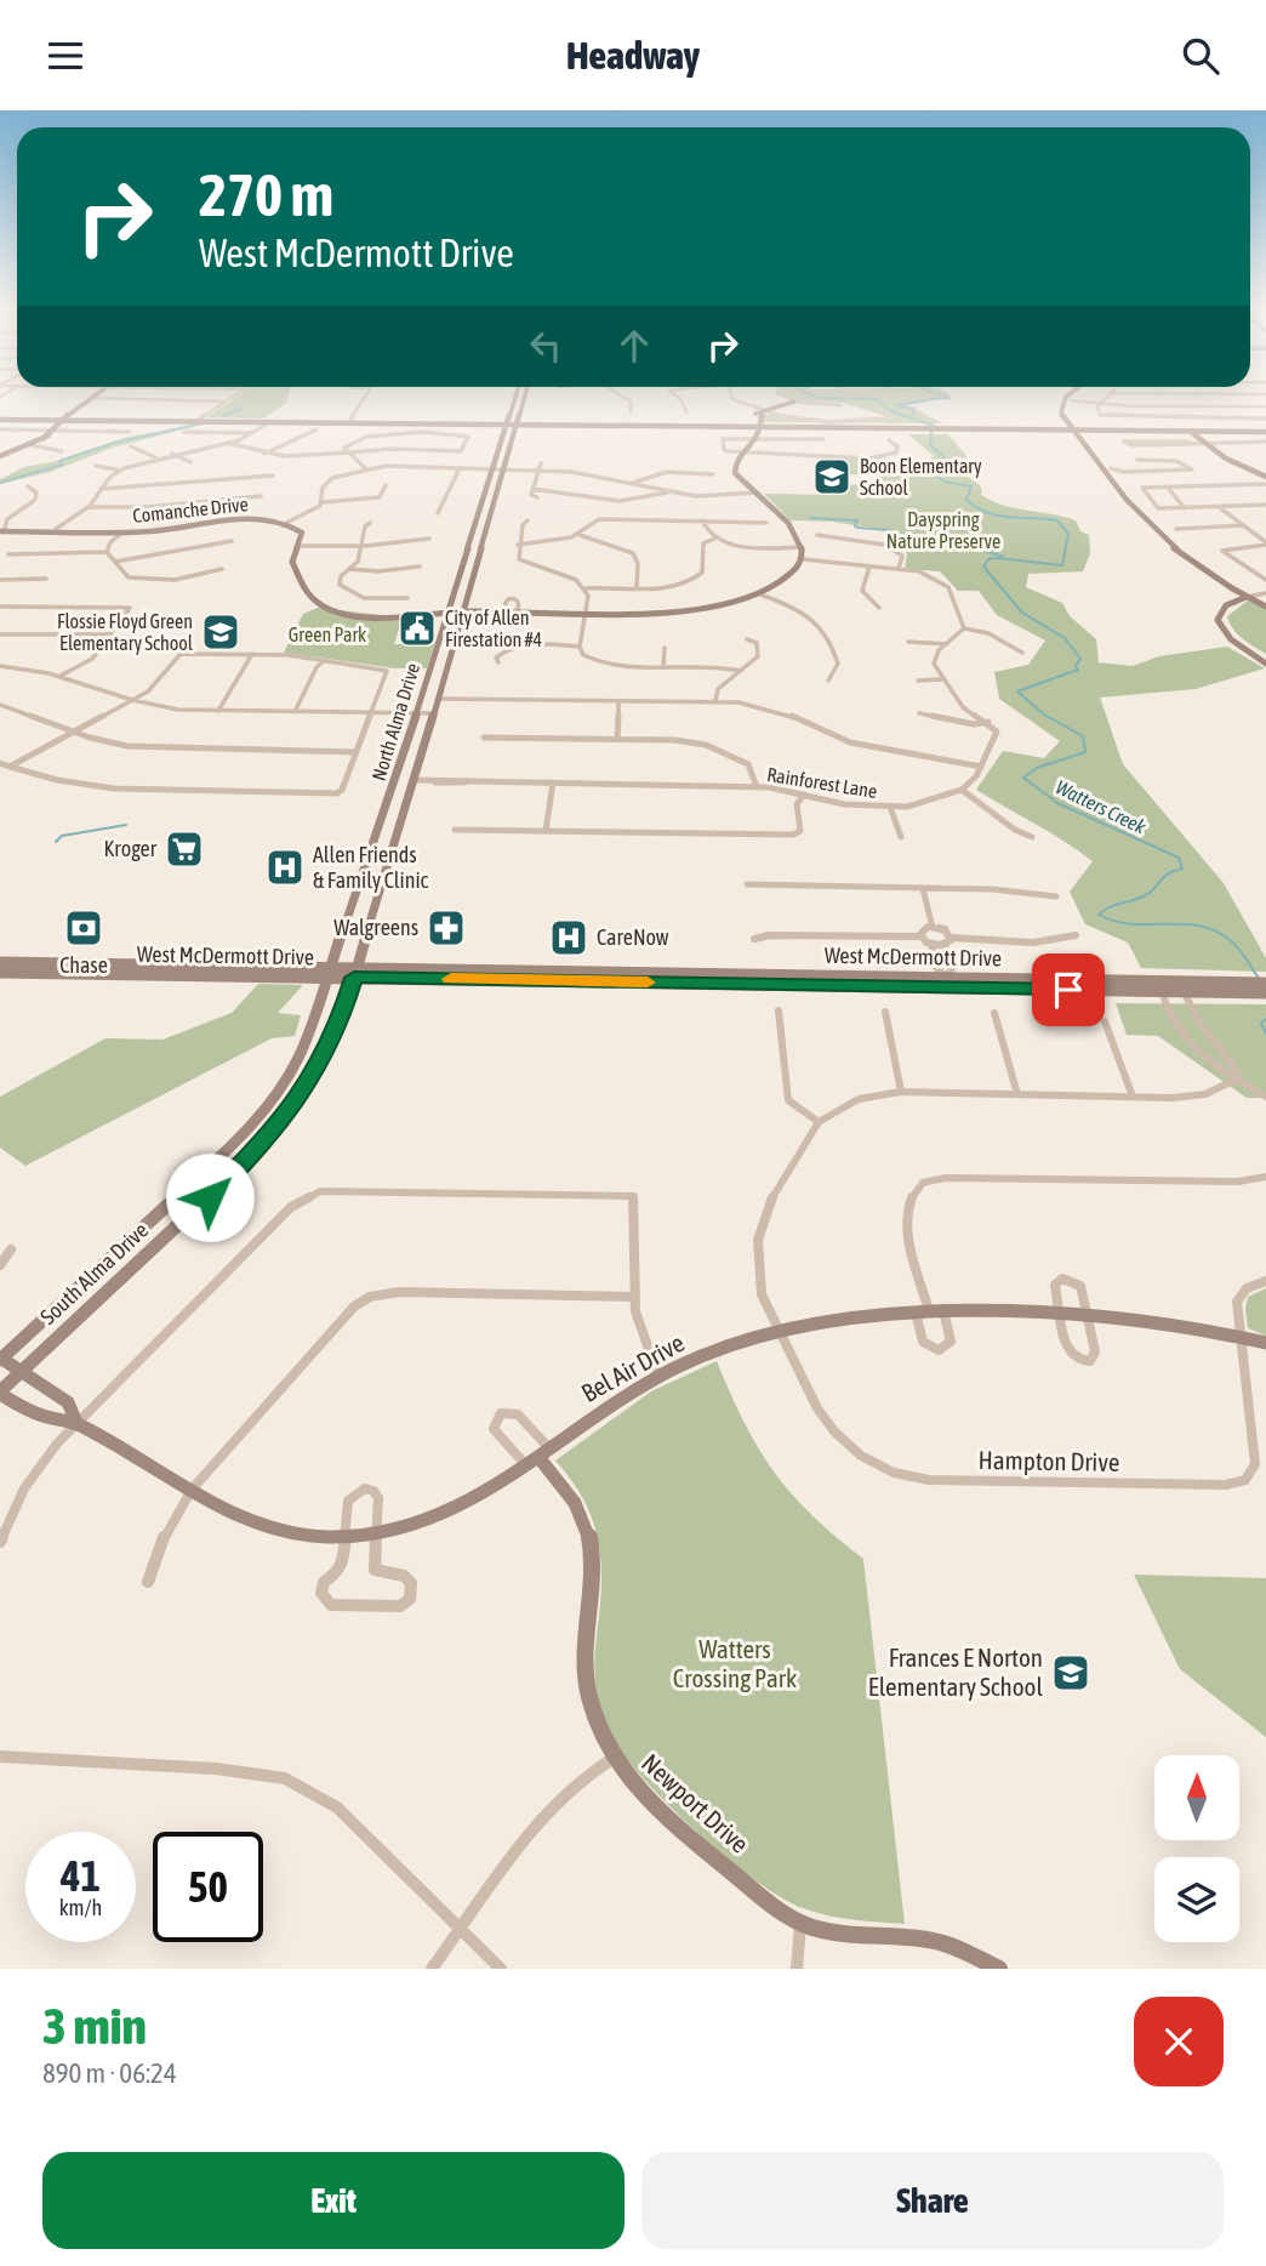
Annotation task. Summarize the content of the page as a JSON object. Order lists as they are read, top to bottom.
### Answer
{
  "streets": {
    "main road": [
      "Comanche Drive",
      "North Alma Drive",
      "West McDermott Drive",
      "South Alma Drive",
      "Bel Air Drive",
      "Newport Drive"
    ],
    "street": ["Rainforest Lane", "Hampton Drive"]
  },
  "crossings": [
    ["North Alma Drive", "Rainforest Lane"],
    ["North Alma Drive", "West McDermott Drive"],
    ["North Alma Drive", "South Alma Drive"],
    ["West McDermott Drive", "South Alma Drive"],
    ["South Alma Drive", "Bel Air Drive"],
    ["Bel Air Drive", "Hampton Drive"],
    ["Bel Air Drive", "Newport Drive"]
  ],
  "water": ["Watters Creek"],
  "parks": ["Dayspring Nature Preserve", "Green Park", "Watters Crossing Park"],
  "places": {
    "school or university": ["Boon Elementary School", "Flossie Floyd Green Elementary School", "Frances E Norton Elementary School"],
    "public building": ["City of Allen Firestation #4"],
    "supermarket": ["Kroger"],
    "hospital": ["Allen Friends & Family Clinic", "CareNow"],
    "bank": ["Chase"],
    "pharmacy": ["Walgreens"]
  },
  "north": "top",
  "page": {
    "header": "Headway",
    "turn": ["270 m", "West McDermott Drive"],
    "speed": "41 km/h",
    "limit": "50",
    "heading": ["3 min", "890 m · 06:24"],
    "buttons": ["Exit", "Share"]
  }
}
